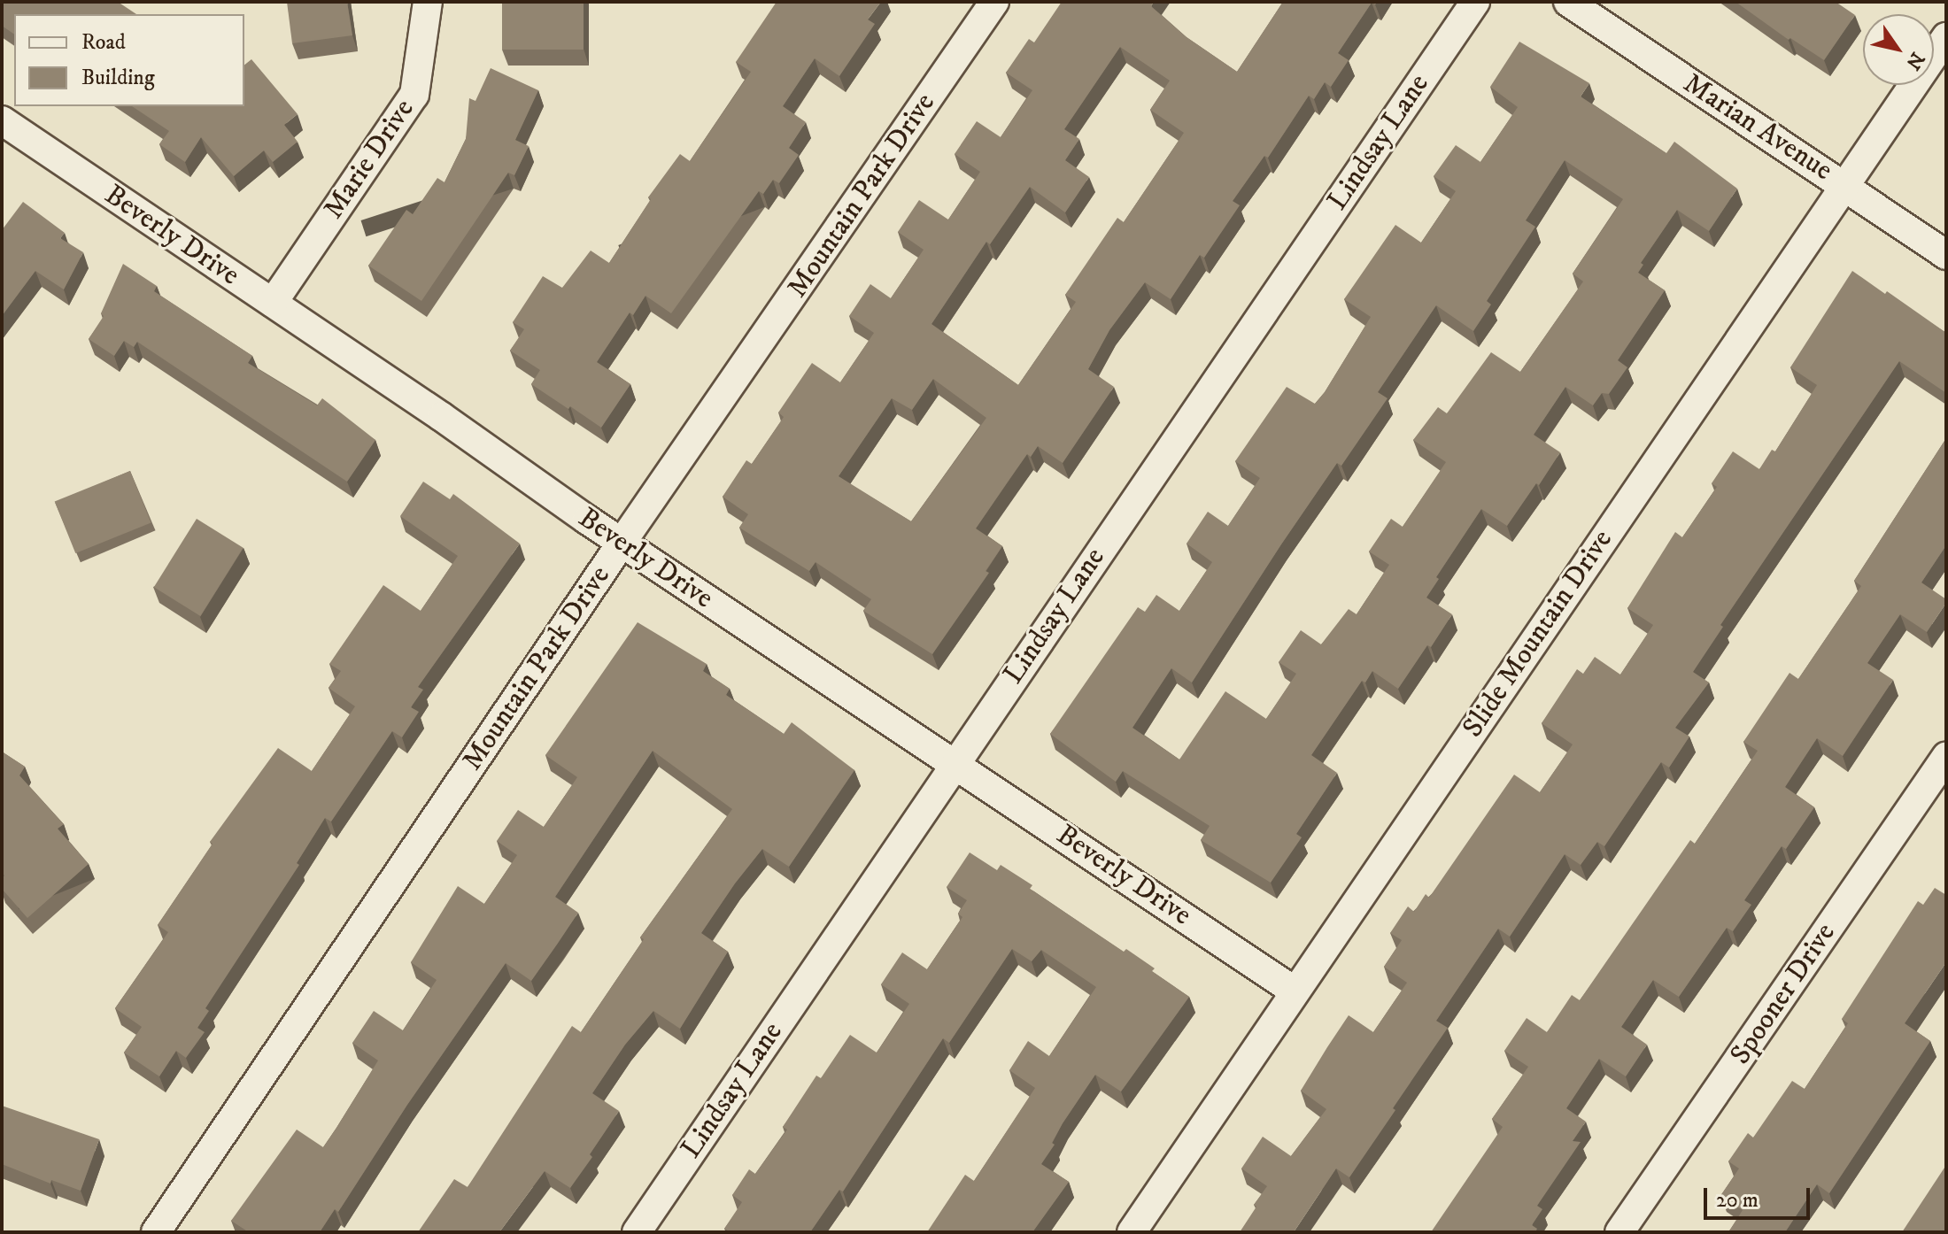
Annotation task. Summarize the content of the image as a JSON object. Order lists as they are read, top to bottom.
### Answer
{
  "streets": {
    "street": [
      "Marian Avenue",
      "Lindsay Lane",
      "Marie Drive",
      "Mountain Park Drive",
      "Beverly Drive",
      "Slide Mountain Drive",
      "Spooner Drive"
    ]
  },
  "crossings": [
    ["Marian Avenue", "Slide Mountain Drive"],
    ["Lindsay Lane", "Beverly Drive"],
    ["Marie Drive", "Beverly Drive"],
    ["Mountain Park Drive", "Beverly Drive"],
    ["Beverly Drive", "Slide Mountain Drive"]
  ],
  "legend": ["Road", "Building"],
  "scale_bar": "20 m",
  "north": "bottom right"
}
